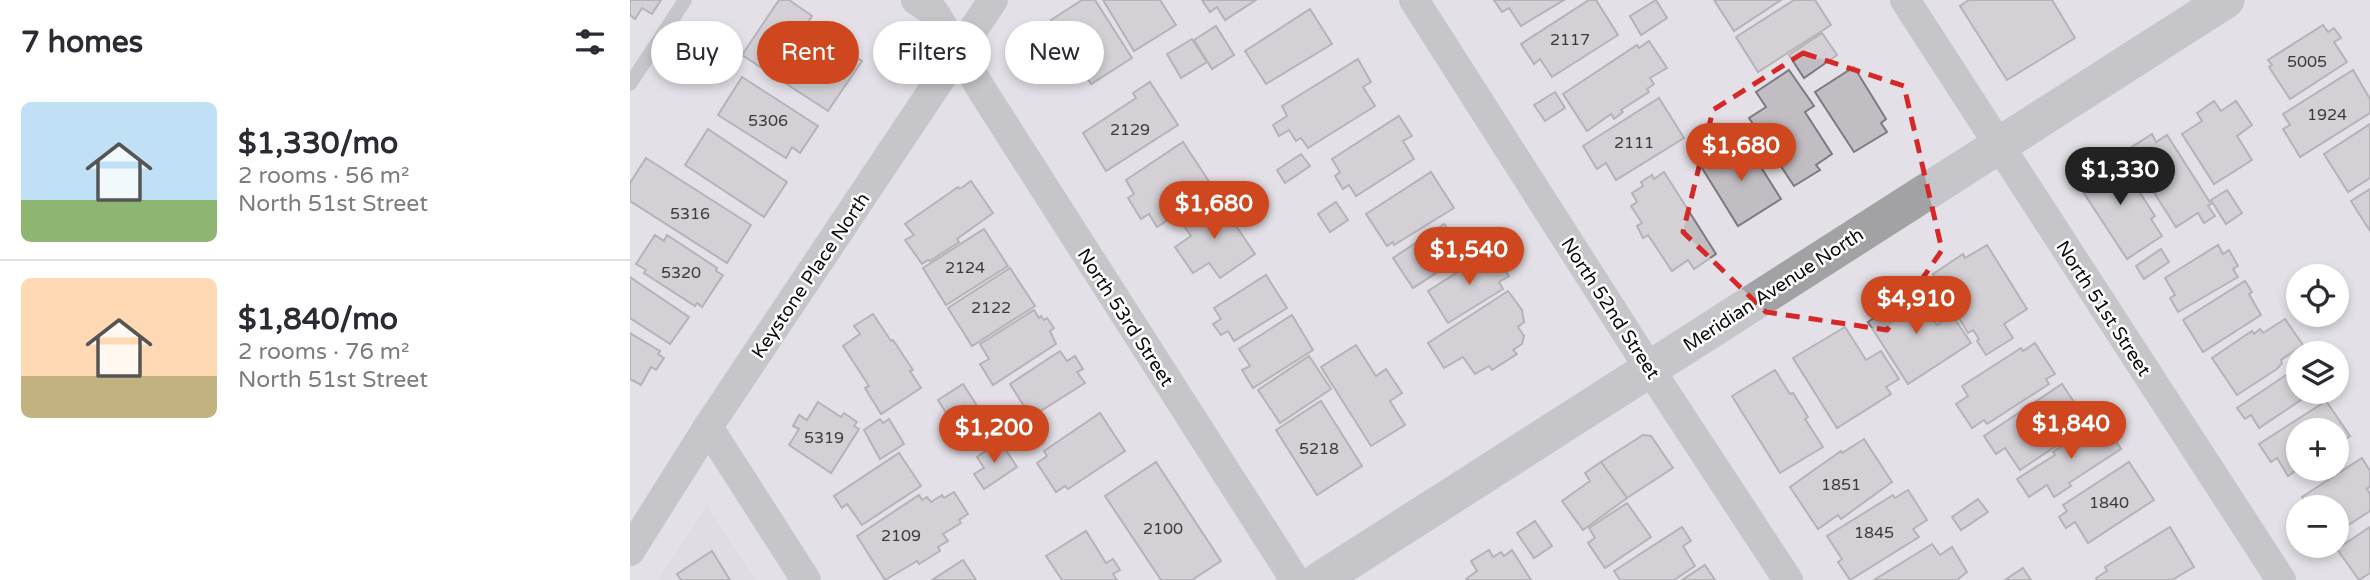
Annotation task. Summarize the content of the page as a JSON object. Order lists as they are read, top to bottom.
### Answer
{
  "streets": {
    "street": [
      "Keystone Place North",
      "Meridian Avenue North",
      "North 52nd Street",
      "North 51st Street",
      "North 53rd Street"
    ]
  },
  "crossings": [
    ["Meridian Avenue North", "North 52nd Street"],
    ["Meridian Avenue North", "North 51st Street"]
  ],
  "house_numbers": [
    "2117",
    "5005",
    "1924",
    "5306",
    "2129",
    "2111",
    "5316",
    "2124",
    "5320",
    "2122",
    "5319",
    "5218",
    "1851",
    "1840",
    "2100",
    "1845",
    "2109"
  ],
  "page": {
    "heading": "7 homes",
    "chip": [
      "Buy",
      "Rent",
      "Filters",
      "New"
    ],
    "list": [
      {
        "name": "$1,330/mo",
        "note": "2 rooms · 56 m² · North 51st Street"
      },
      {
        "name": "$1,840/mo",
        "note": "2 rooms · 76 m² · North 51st Street"
      }
    ],
    "price": [
      "$1,680",
      "$1,330",
      "$1,680",
      "$1,540",
      "$4,910",
      "$1,840",
      "$1,200"
    ],
    "map_buttons": ["+", "−"]
  }
}
